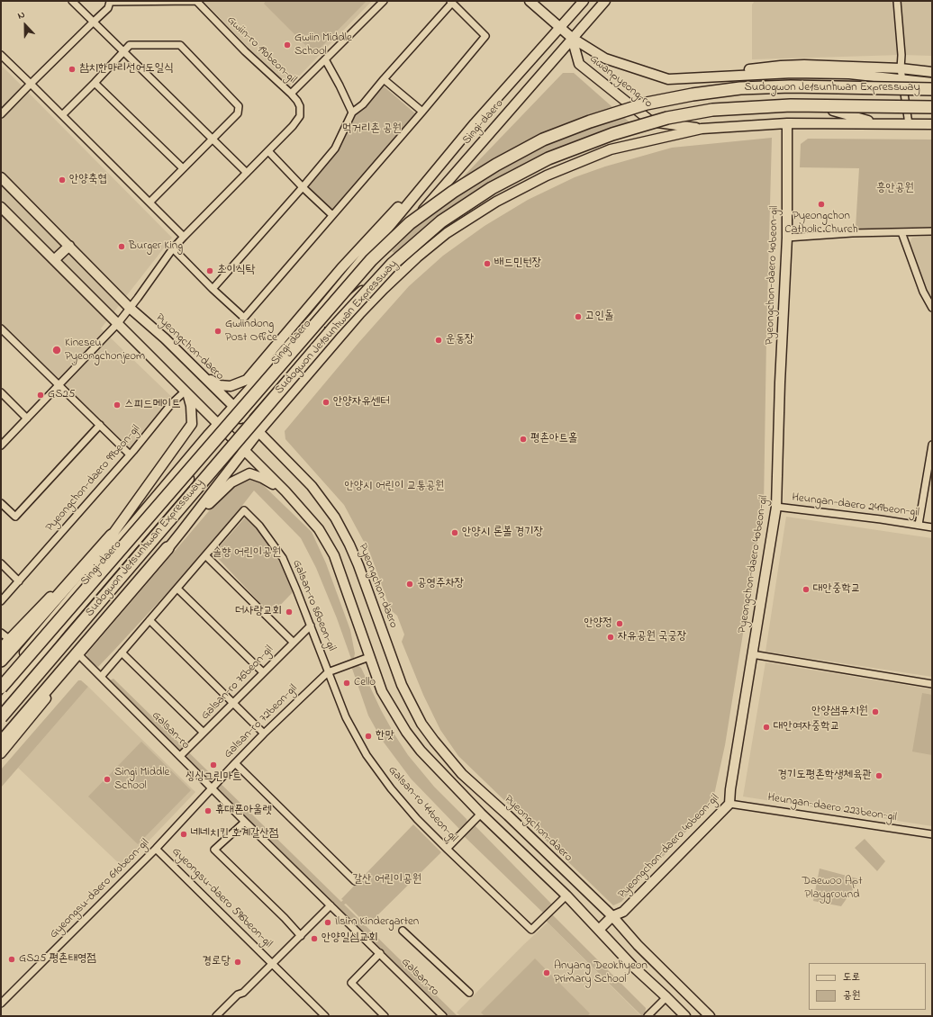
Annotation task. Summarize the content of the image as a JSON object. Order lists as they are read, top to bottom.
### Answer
{
  "streets": {
    "highway": ["Sudogwon Je1sunhwan Expressway"],
    "street": [
      "Gwiin-ro 190beon-gil",
      "Gwanpyeong-ro",
      "Singi-daero",
      "Pyeongchon-daero 40beon-gil",
      "Pyeongchon-daero",
      "Pyeongchon-daero 99beon-gil",
      "Heungan-daero 249beon-gil",
      "Galsan-ro 86beon-gil",
      "Galsan-ro 76beon-gil",
      "Galsan-ro 72beon-gil",
      "Galsan-ro",
      "Galsan-ro 44beon-gil",
      "Heungan-daero 223beon-gil",
      "Gyeongsu-daero 610beon-gil",
      "Gyeongsu-daero 596beon-gil"
    ]
  },
  "crossings": [
    ["Gwiin-ro 190beon-gil", "Pyeongchon-daero"],
    ["Gwanpyeong-ro", "Singi-daero"],
    ["Singi-daero", "Pyeongchon-daero"],
    ["Pyeongchon-daero 40beon-gil", "Pyeongchon-daero"],
    ["Pyeongchon-daero 40beon-gil", "Heungan-daero 249beon-gil"],
    ["Pyeongchon-daero 40beon-gil", "Heungan-daero 223beon-gil"],
    ["Galsan-ro 86beon-gil", "Galsan-ro 76beon-gil"],
    ["Galsan-ro 86beon-gil", "Galsan-ro 72beon-gil"],
    ["Galsan-ro 86beon-gil", "Galsan-ro"],
    ["Galsan-ro 86beon-gil", "Galsan-ro 44beon-gil"],
    ["Galsan-ro 76beon-gil", "Galsan-ro"],
    ["Galsan-ro 72beon-gil", "Galsan-ro"],
    ["Galsan-ro 72beon-gil", "Galsan-ro 44beon-gil"],
    ["Galsan-ro 72beon-gil", "Gyeongsu-daero 610beon-gil"],
    ["Galsan-ro", "Gyeongsu-daero 610beon-gil"],
    ["Galsan-ro", "Gyeongsu-daero 596beon-gil"],
    ["Gyeongsu-daero 610beon-gil", "Gyeongsu-daero 596beon-gil"]
  ],
  "parks": [
    "먹거리촌 공원",
    "흥안공원",
    "안양시 어린이 교통공원",
    "솔향 어린이공원",
    "갈산 어린이공원",
    "Daewoo Apt Playground"
  ],
  "places": [
    "Gwiin Middle School",
    "참치한마리선어도일식",
    "안양축협",
    "Pyeongchon Catholic Church",
    "Burger King",
    "배드민턴장",
    "초이식탁",
    "고인돌",
    "Gwiindong Post Office",
    "운동장",
    "Kineseu Pyeongchonjeom",
    "GS25",
    "안양자유센터",
    "스피드메이트",
    "평촌아트홀",
    "안양시 론볼 경기장",
    "공영주차장",
    "대안중학교",
    "더사랑교회",
    "안양정",
    "자유공원 국궁장",
    "Cello",
    "안양샘유치원",
    "대안여자중학교",
    "한맛",
    "싱싱그린마트",
    "경기도평촌학생체육관",
    "Singi Middle School",
    "휴대폰아울렛",
    "네네치킨 호계갈산점",
    "Ilsim Kindergarten",
    "안양일심교회",
    "GS25 평촌태영점",
    "경로당",
    "Anyang Deokhyeon Primary School"
  ],
  "legend": ["도로", "공원"],
  "north": "top"
}
